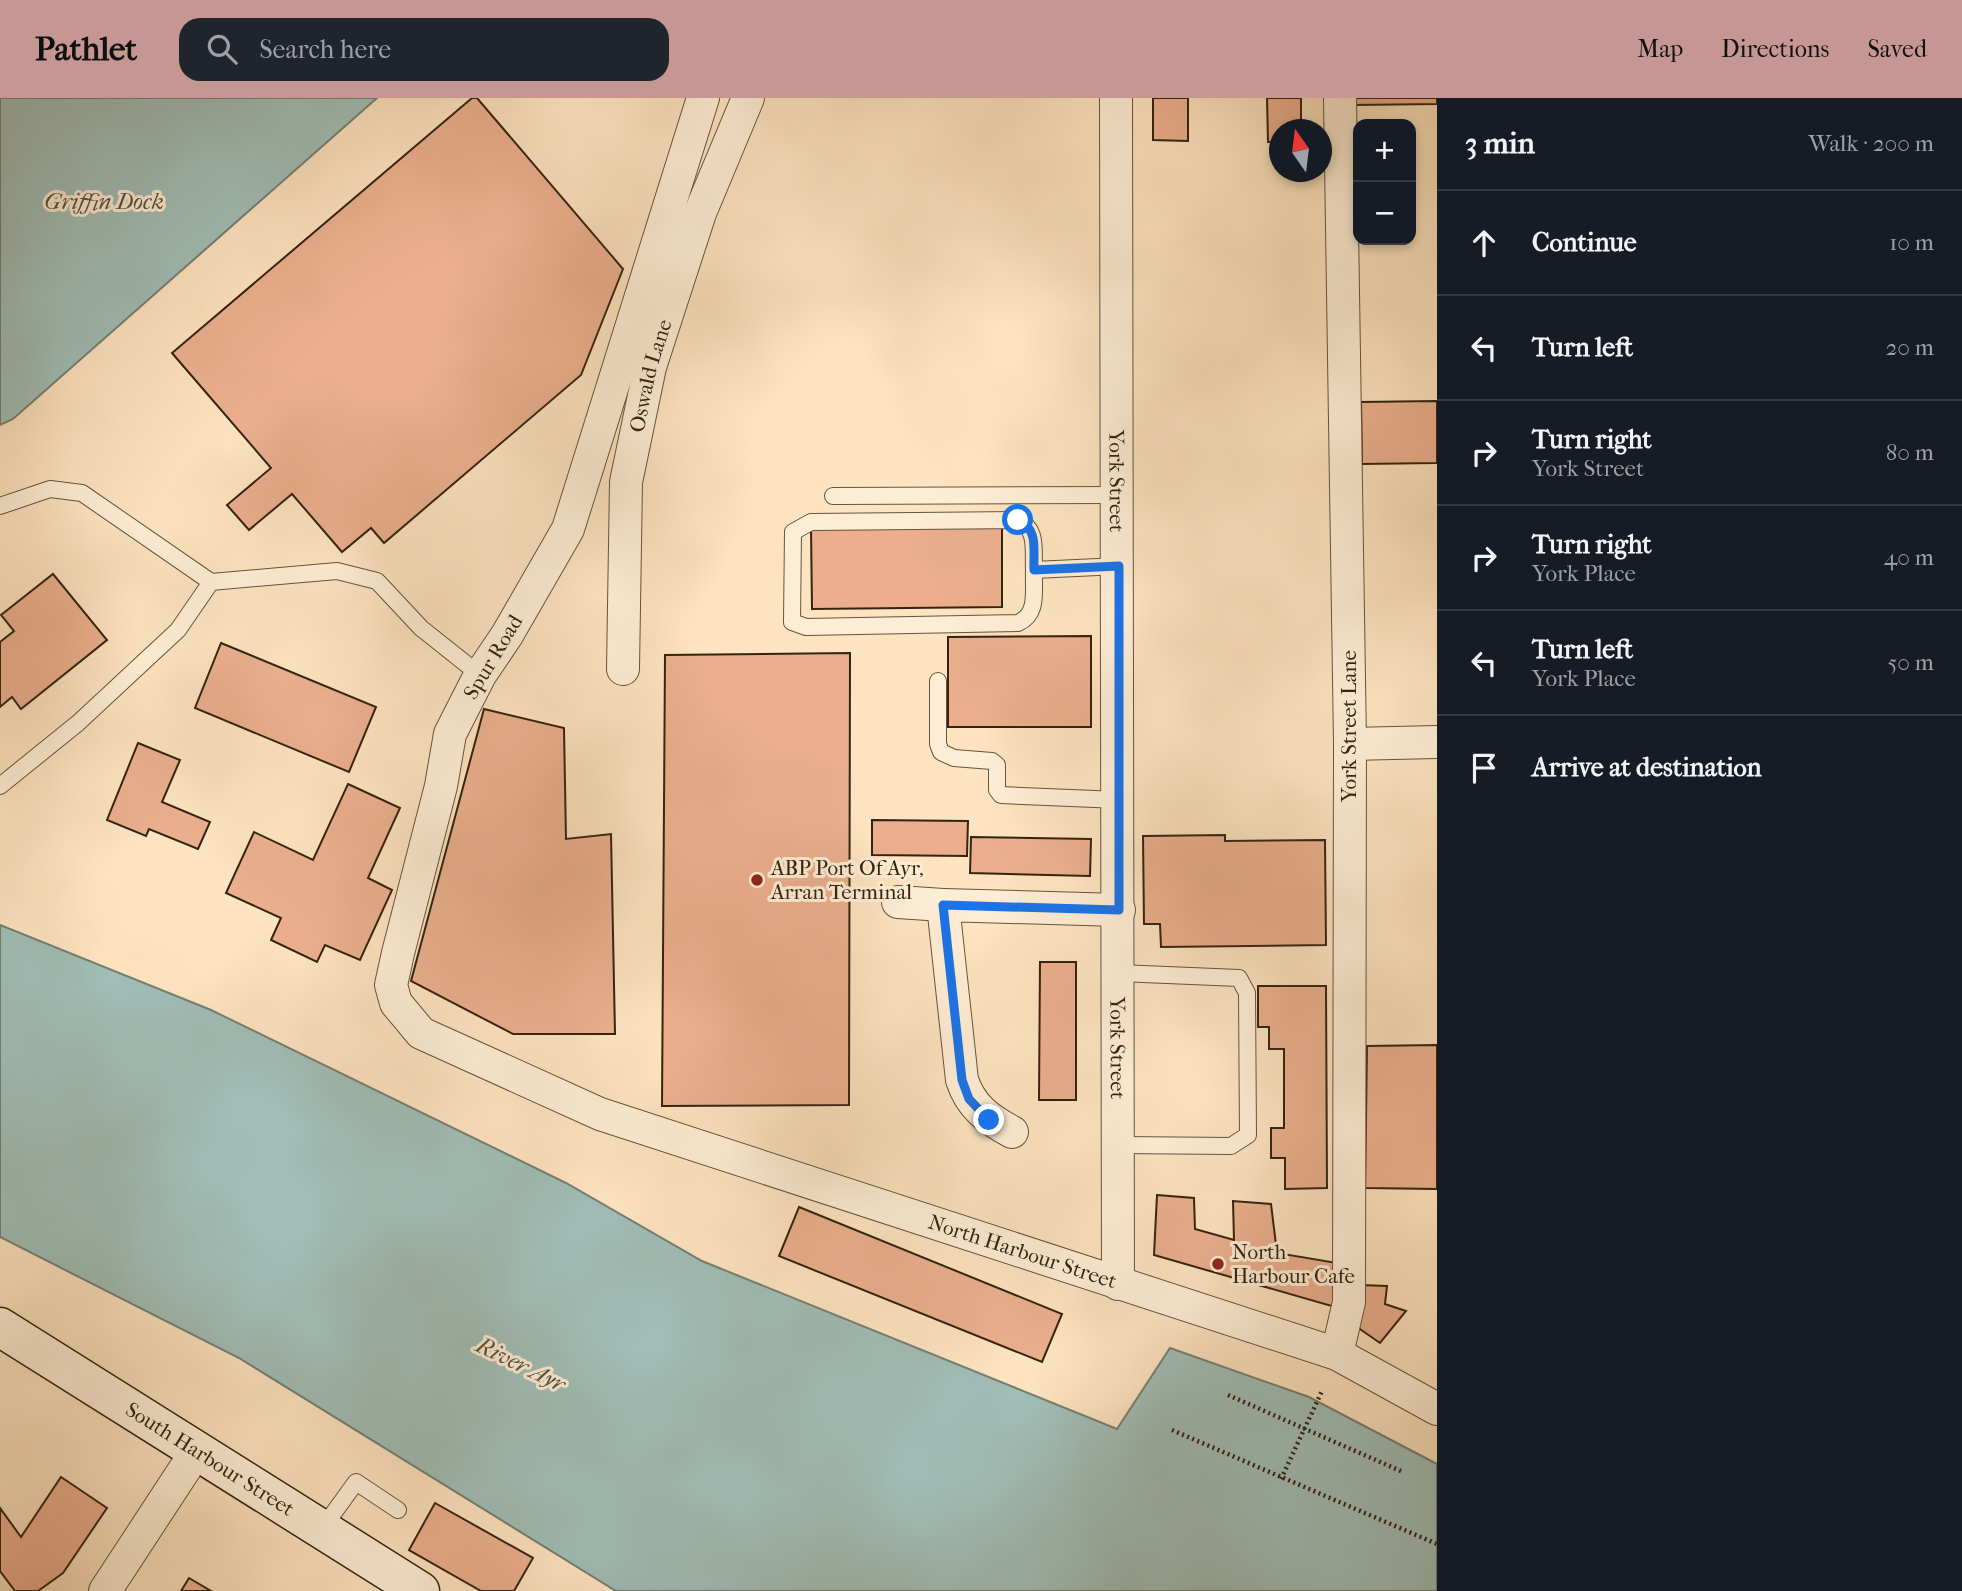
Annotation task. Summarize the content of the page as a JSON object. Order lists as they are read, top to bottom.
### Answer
{
  "streets": {
    "main road": ["South Harbour Street"],
    "street": [
      "Oswald Lane",
      "York Street",
      "Spur Road",
      "York Street Lane",
      "North Harbour Street"
    ]
  },
  "crossings": [
    ["York Street", "North Harbour Street"],
    ["Spur Road", "North Harbour Street"],
    ["York Street Lane", "North Harbour Street"]
  ],
  "water": ["Griffin Dock", "River Ayr"],
  "places": ["ABP Port Of Ayr, Arran Terminal", "North Harbour Cafe"],
  "north": "top",
  "page": {
    "header": "Pathlet",
    "search": "Search here",
    "nav": ["Map", "Directions", "Saved"],
    "heading": ["3 min", "Walk · 200 m"],
    "map_buttons": ["+", "−"],
    "list": [
      ["Continue", "10 m"],
      ["Turn left", "20 m"],
      ["Turn right", "York Street", "80 m"],
      ["Turn right", "York Place", "40 m"],
      ["Turn left", "York Place", "50 m"],
      "Arrive at destination"
    ]
  }
}
